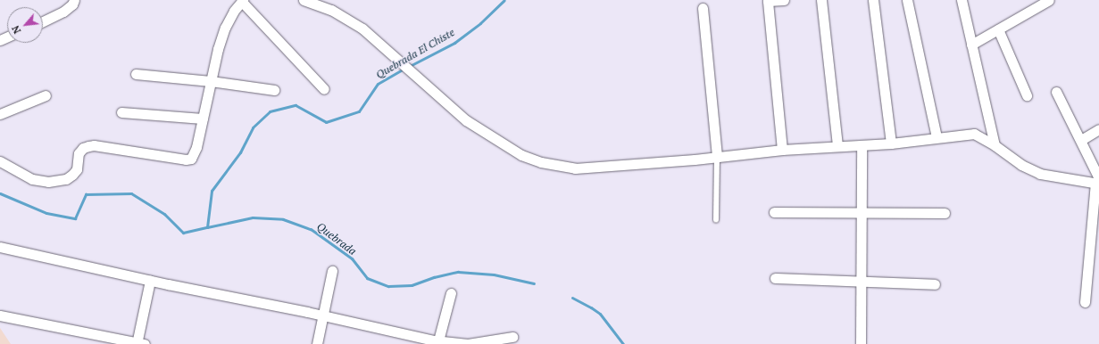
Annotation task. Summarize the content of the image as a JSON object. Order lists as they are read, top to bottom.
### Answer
{
  "water": ["Quebrada El Chiste", "Quebrada"],
  "north": "bottom left"
}
